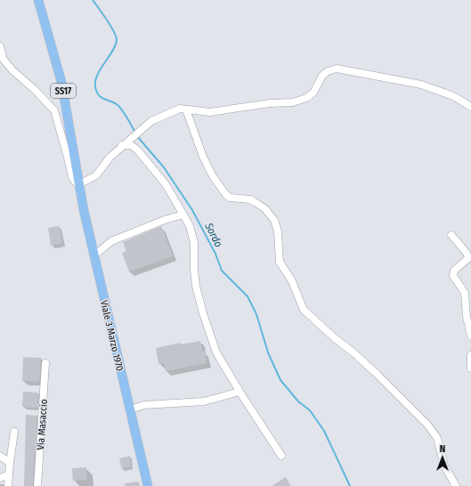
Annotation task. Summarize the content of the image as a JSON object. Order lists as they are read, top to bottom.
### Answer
{
  "streets": {
    "main road": ["SS17", "Viale 3 Marzo 1970"],
    "street": ["Via Masaccio"]
  },
  "crossings": [
    ["SS17", "Viale 3 Marzo 1970"]
  ],
  "water": ["Sordo"],
  "north": "top"
}
